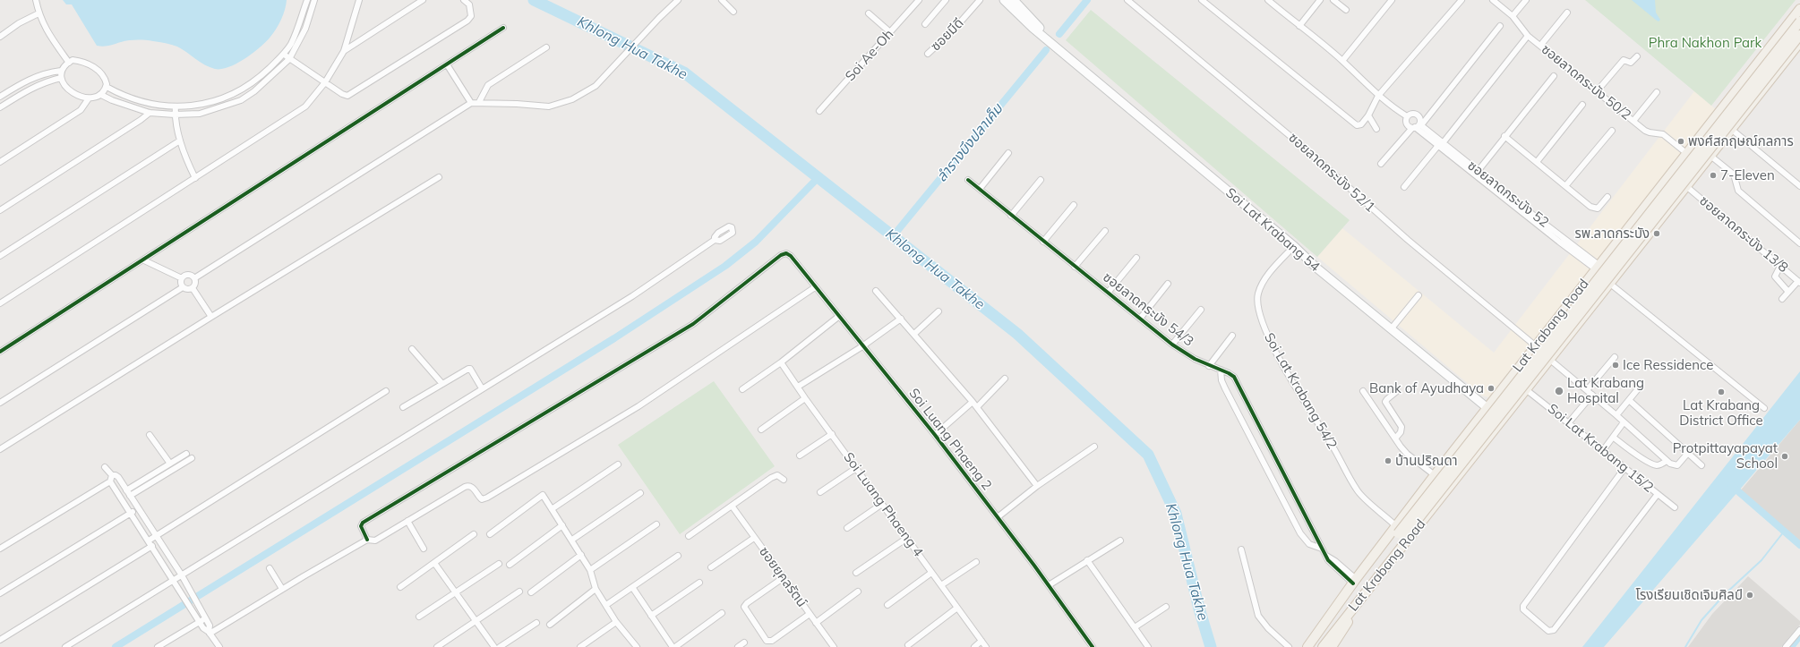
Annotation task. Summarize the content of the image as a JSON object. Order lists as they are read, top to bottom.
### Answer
{
  "streets": {
    "main road": ["Soi Lat Krabang 54", "Lat Krabang Road"],
    "street": [
      "ซอยมีดี",
      "Soi Ae-Oh",
      "ซอยลาดกระบัง 50/2",
      "ซอยลาดกระบัง 52/1",
      "ซอยลาดกระบัง 52",
      "ซอยลาดกระบัง 13/8",
      "ซอยลาดกระบัง 54/3",
      "Soi Lat Krabang 54/2",
      "Soi Luang Phaeng 2",
      "Soi Lat Krabang 15/2",
      "Soi Luang Phaeng 4",
      "ซอยยุคลรัตน์"
    ]
  },
  "crossings": [
    ["ซอยลาดกระบัง 50/2", "Lat Krabang Road"],
    ["ซอยลาดกระบัง 52/1", "Lat Krabang Road"],
    ["ซอยลาดกระบัง 52", "Lat Krabang Road"],
    ["Soi Lat Krabang 54", "Lat Krabang Road"],
    ["Soi Lat Krabang 54", "Soi Lat Krabang 54/2"],
    ["ซอยลาดกระบัง 13/8", "Lat Krabang Road"],
    ["ซอยลาดกระบัง 54/3", "Lat Krabang Road"],
    ["Lat Krabang Road", "Soi Lat Krabang 54/2"],
    ["Lat Krabang Road", "Soi Lat Krabang 15/2"]
  ],
  "water": ["Khlong Hua Takhe", "ลำรางบึงปลาเค็ม"],
  "parks": ["Phra Nakhon Park"],
  "places": [
    "พงศ์สกฤษณ์กลการ",
    "7-Eleven",
    "รพ.ลาดกระบัง",
    "Ice Ressidence",
    "Bank of Ayudhaya",
    "Lat Krabang Hospital",
    "Lat Krabang District Office",
    "Protpittayapayat School",
    "บ้านปริณดา",
    "โรงเรียนเชิดเจิมศิลป์"
  ]
}
